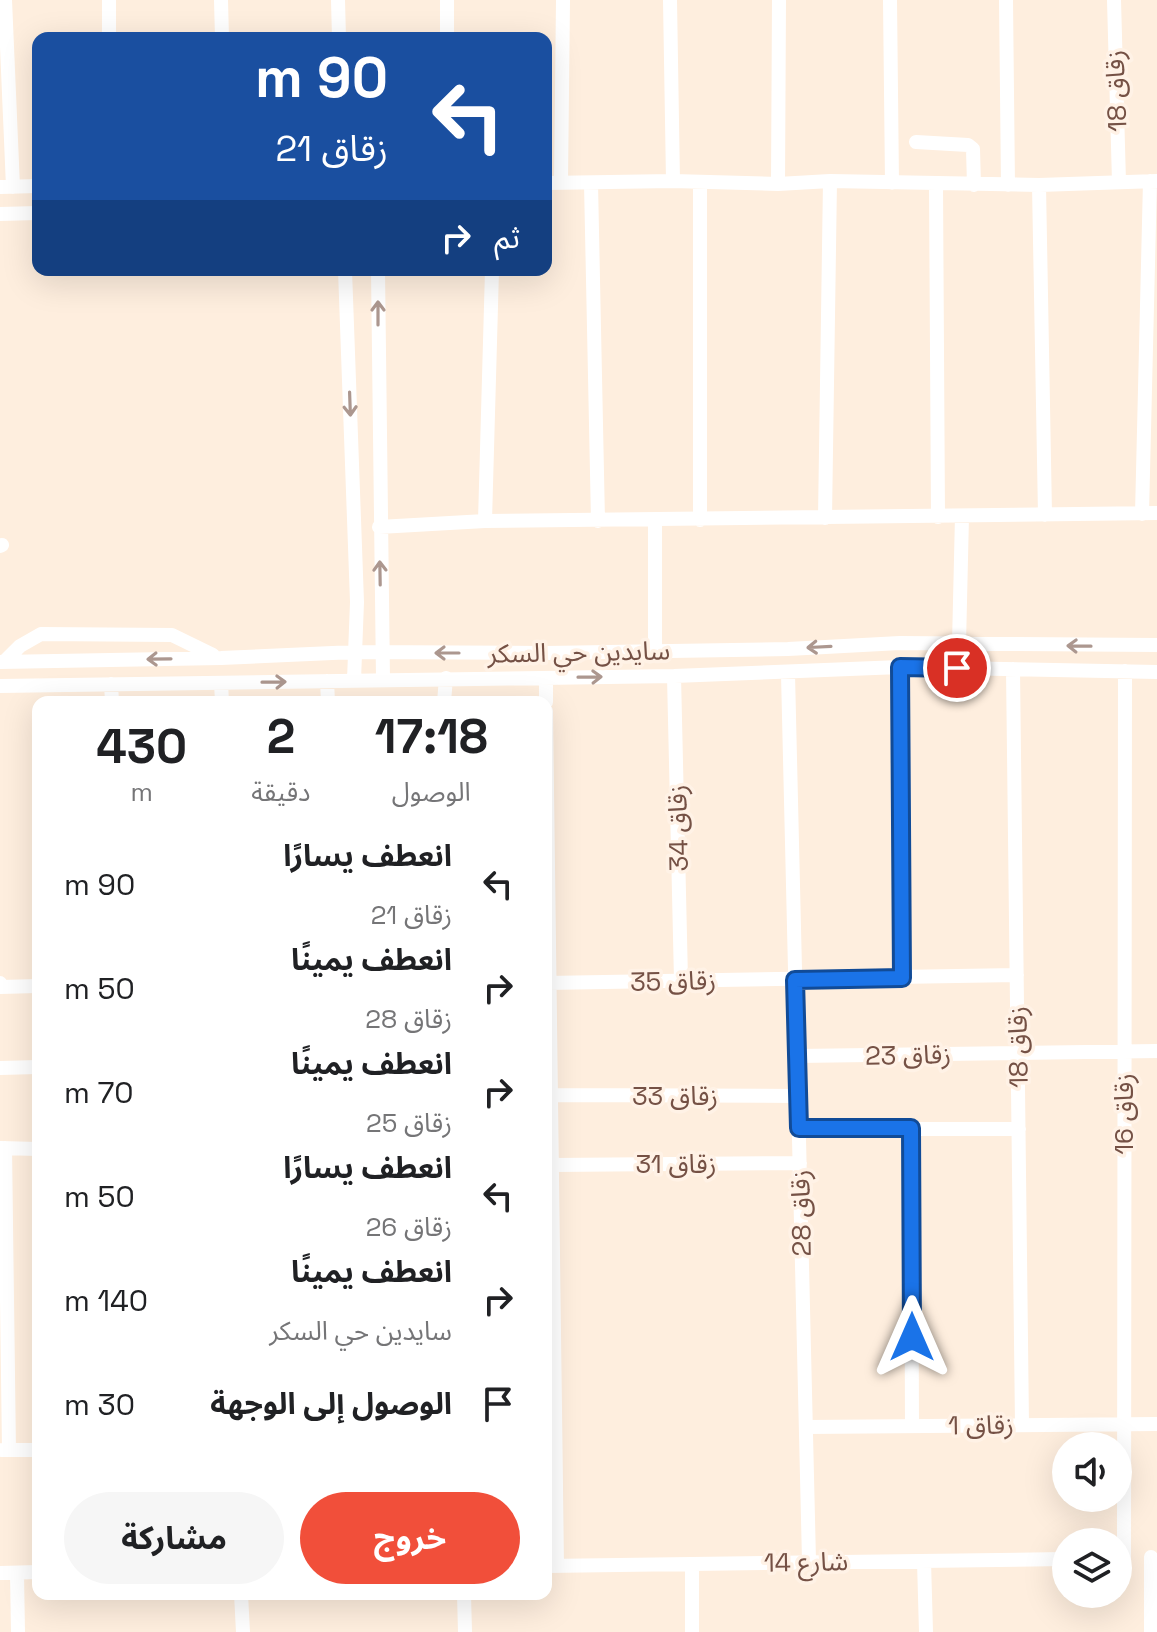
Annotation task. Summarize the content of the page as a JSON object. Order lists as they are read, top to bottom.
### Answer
{
  "streets": {
    "street": [
      "زقاق 18",
      "سايدين حي السكر",
      "زقاق 34",
      "زقاق 35",
      "زقاق 23",
      "زقاق 33",
      "زقاق 16",
      "زقاق 31",
      "زقاق 28",
      "زقاق 1",
      "شارع 14"
    ]
  },
  "crossings": [
    ["زقاق 18", "سايدين حي السكر"],
    ["زقاق 18", "زقاق 35"],
    ["زقاق 18", "زقاق 23"],
    ["زقاق 18", "زقاق 1"],
    ["سايدين حي السكر", "زقاق 34"],
    ["سايدين حي السكر", "زقاق 16"],
    ["سايدين حي السكر", "زقاق 28"],
    ["زقاق 34", "زقاق 35"],
    ["زقاق 35", "زقاق 28"],
    ["زقاق 23", "زقاق 16"],
    ["زقاق 23", "زقاق 28"],
    ["زقاق 33", "زقاق 28"],
    ["زقاق 16", "زقاق 1"],
    ["زقاق 31", "زقاق 28"],
    ["زقاق 28", "زقاق 1"],
    ["زقاق 28", "شارع 14"]
  ],
  "page": {
    "turn": ["90 m", "زقاق 21"],
    "then": "ثم",
    "eta": [
      "17:18",
      "الوصول",
      "2",
      "دقيقة",
      "430",
      "m"
    ],
    "list": [
      {
        "name": "انعطف يسارًا",
        "note": "زقاق 21",
        "value": "90 m"
      },
      {
        "name": "انعطف يمينًا",
        "note": "زقاق 28",
        "value": "50 m"
      },
      {
        "name": "انعطف يمينًا",
        "note": "زقاق 25",
        "value": "70 m"
      },
      {
        "name": "انعطف يسارًا",
        "note": "زقاق 26",
        "value": "50 m"
      },
      {
        "name": "انعطف يمينًا",
        "note": "سايدين حي السكر",
        "value": "140 m"
      },
      {
        "name": "الوصول إلى الوجهة",
        "value": "30 m"
      }
    ],
    "buttons": ["خروج", "مشاركة"]
  }
}
